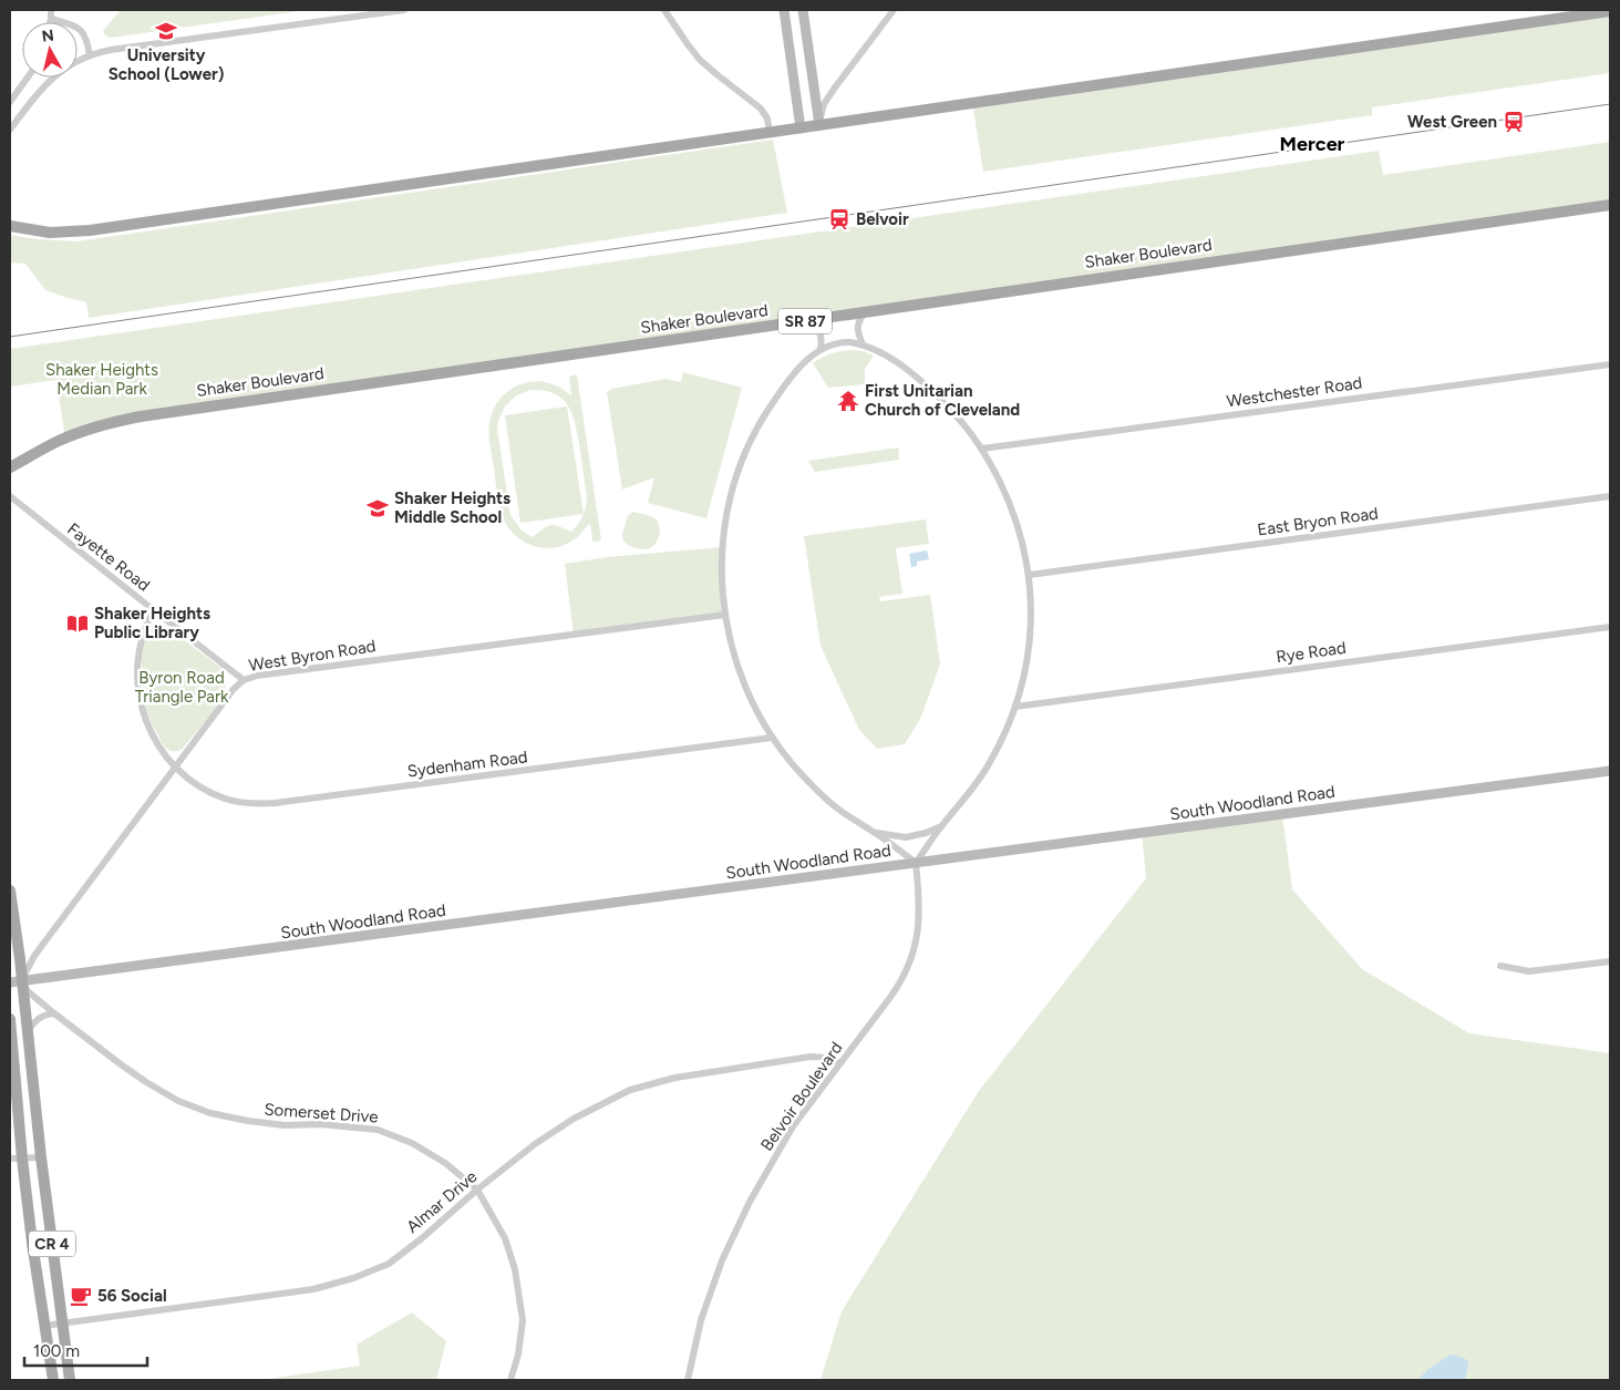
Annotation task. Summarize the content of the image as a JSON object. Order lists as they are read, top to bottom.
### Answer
{
  "streets": {
    "main road": ["Shaker Boulevard", "SR 87", "CR 4"],
    "street": [
      "Westchester Road",
      "East Bryon Road",
      "Fayette Road",
      "Rye Road",
      "West Byron Road",
      "Sydenham Road",
      "South Woodland Road",
      "Belvoir Boulevard",
      "Somerset Drive",
      "Almar Drive"
    ]
  },
  "crossings": [
    ["Fayette Road", "West Byron Road"],
    ["Fayette Road", "Sydenham Road"],
    ["West Byron Road", "Sydenham Road"],
    ["West Byron Road", "South Woodland Road"],
    ["West Byron Road", "Somerset Drive"],
    ["West Byron Road", "CR 4"],
    ["South Woodland Road", "Belvoir Boulevard"],
    ["South Woodland Road", "Somerset Drive"],
    ["South Woodland Road", "CR 4"],
    ["Belvoir Boulevard", "Almar Drive"],
    ["Somerset Drive", "Almar Drive"],
    ["Somerset Drive", "CR 4"],
    ["Almar Drive", "CR 4"]
  ],
  "districts": ["Mercer"],
  "parks": ["Shaker Heights Median Park", "Byron Road Triangle Park"],
  "places": {
    "school or university": ["University School (Lower)", "Shaker Heights Middle School"],
    "station": ["West Green", "Belvoir"],
    "temple": ["First Unitarian Church of Cleveland"],
    "library": ["Shaker Heights Public Library"],
    "cafe": ["56 Social"]
  },
  "scale_bar": "100 m",
  "north": "top"
}
